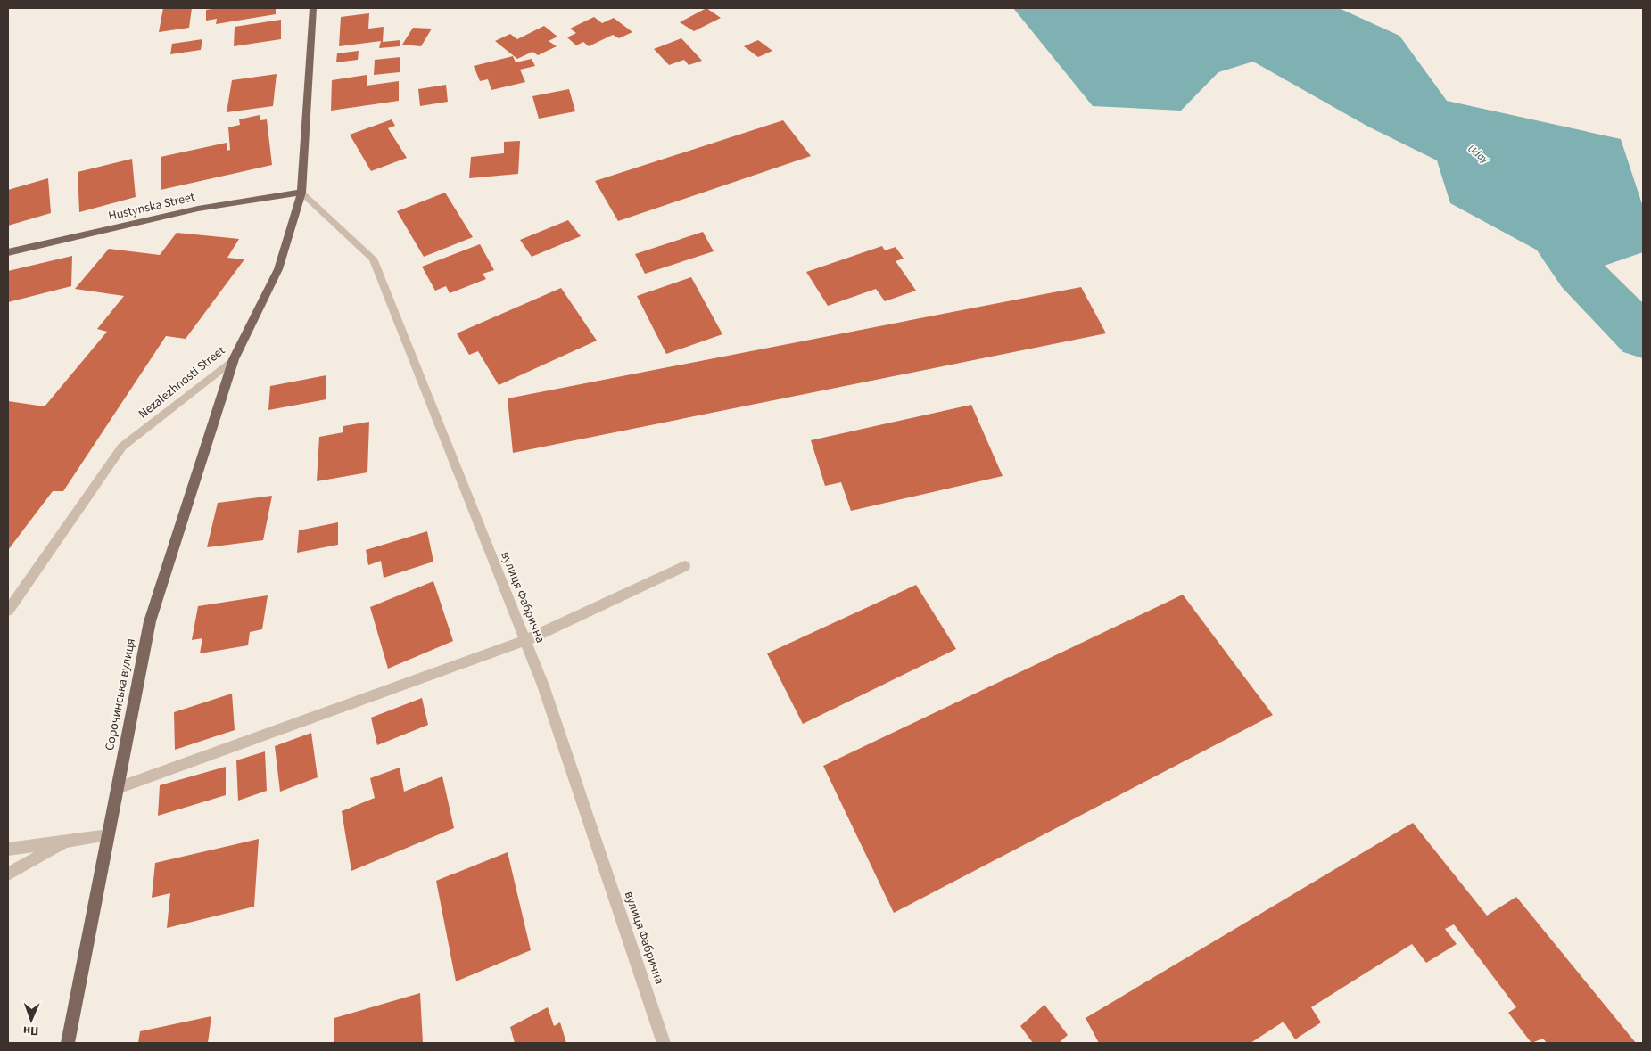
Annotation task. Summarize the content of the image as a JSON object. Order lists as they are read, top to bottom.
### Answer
{
  "streets": {
    "main road": ["Hustynska Street", "Nezalezhnosti Street", "Сорочинська вулиця"],
    "street": ["вулиця Фабрична"]
  },
  "crossings": [
    ["Hustynska Street", "Nezalezhnosti Street"],
    ["Hustynska Street", "вулиця Фабрична"],
    ["Nezalezhnosti Street", "вулиця Фабрична"],
    ["Nezalezhnosti Street", "Сорочинська вулиця"]
  ],
  "water": ["Uday"],
  "north": "bottom"
}
